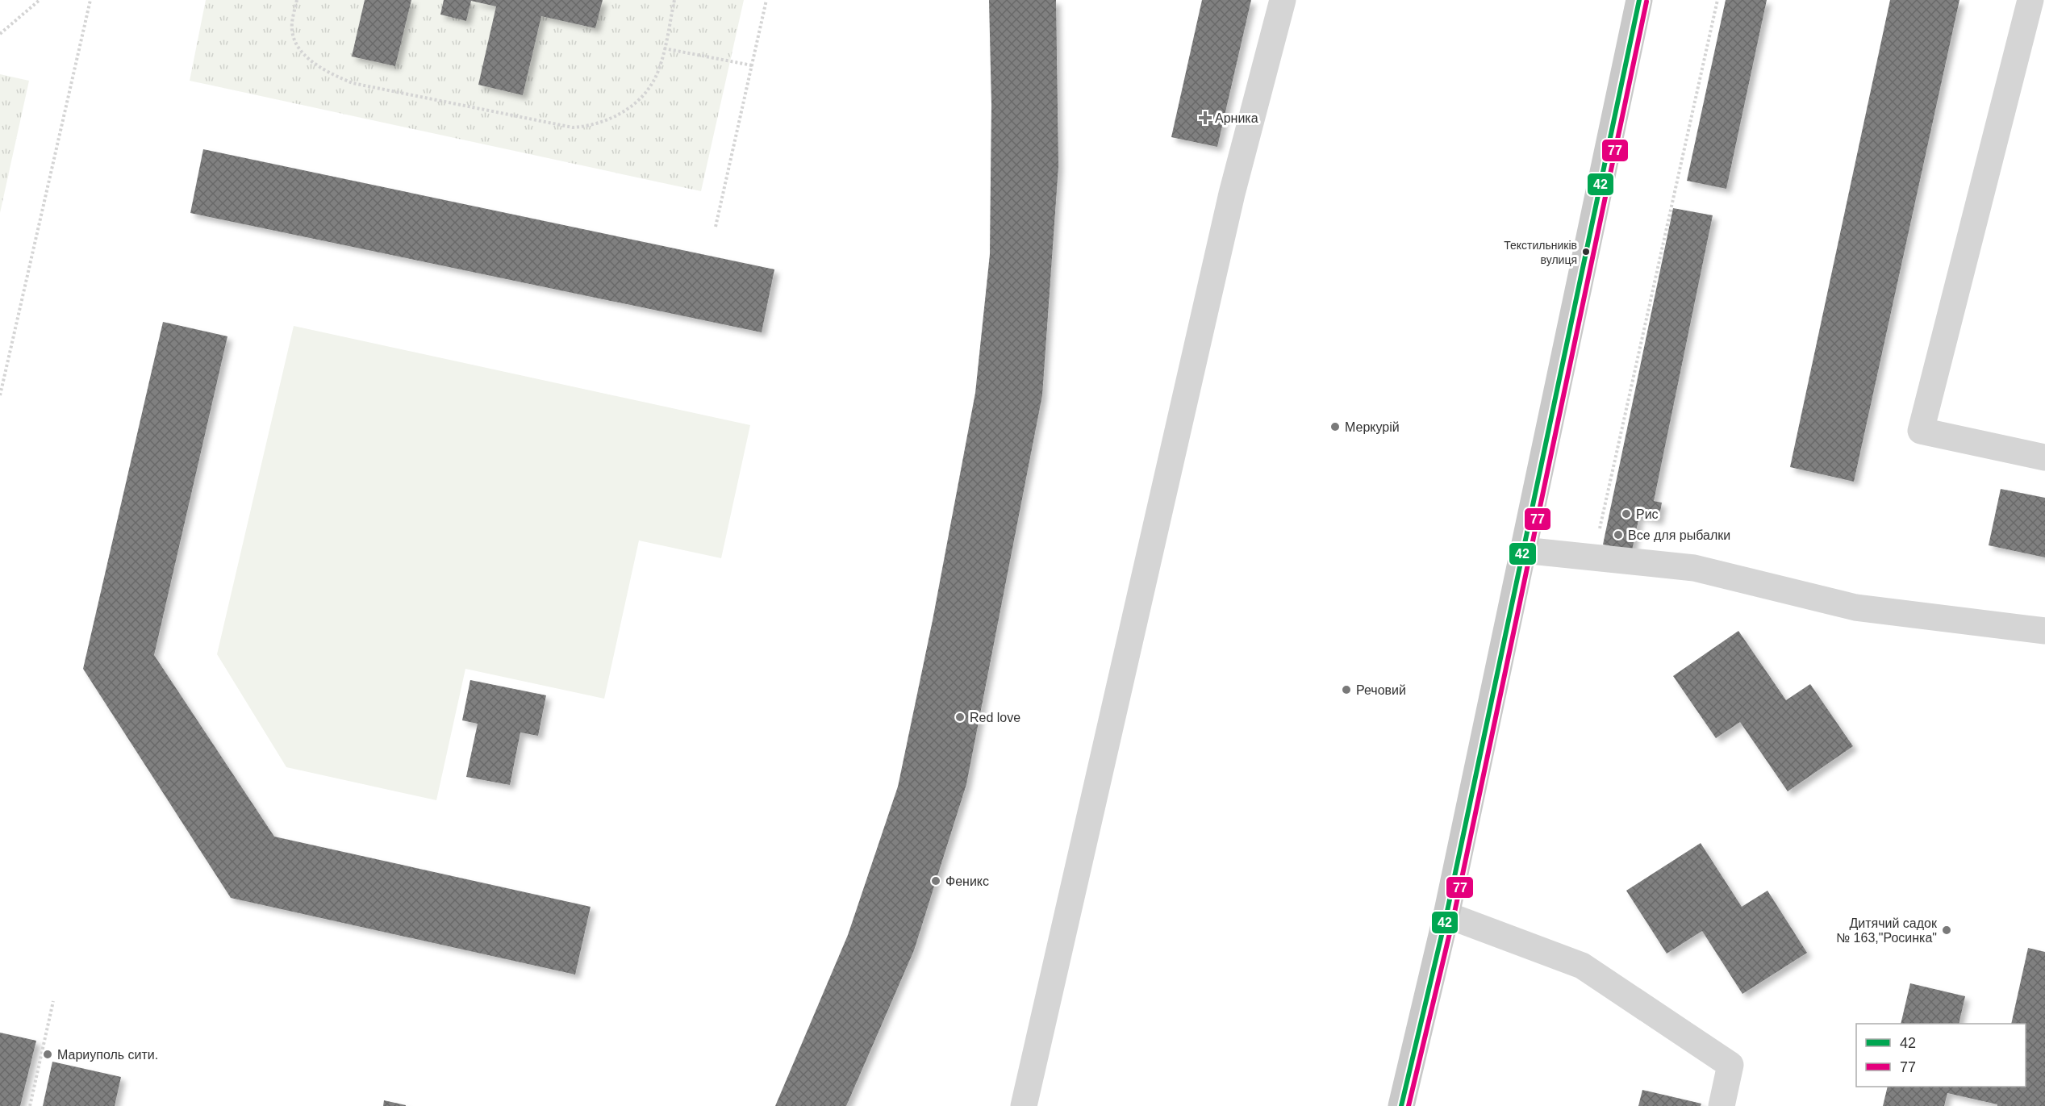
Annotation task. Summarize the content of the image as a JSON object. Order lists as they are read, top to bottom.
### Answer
{
  "places": {
    "health": ["Арника"],
    "other": [
      "Текстильників вулиця",
      "Меркурій",
      "Рис",
      "Все для рыбалки",
      "Речовий",
      "Red love",
      "Феникс",
      "Дитячий садок № 163,\"Росинка\"",
      "Мариуполь сити."
    ]
  },
  "lines": ["transit line 42", "transit line 77"],
  "legend": ["42", "77"]
}
